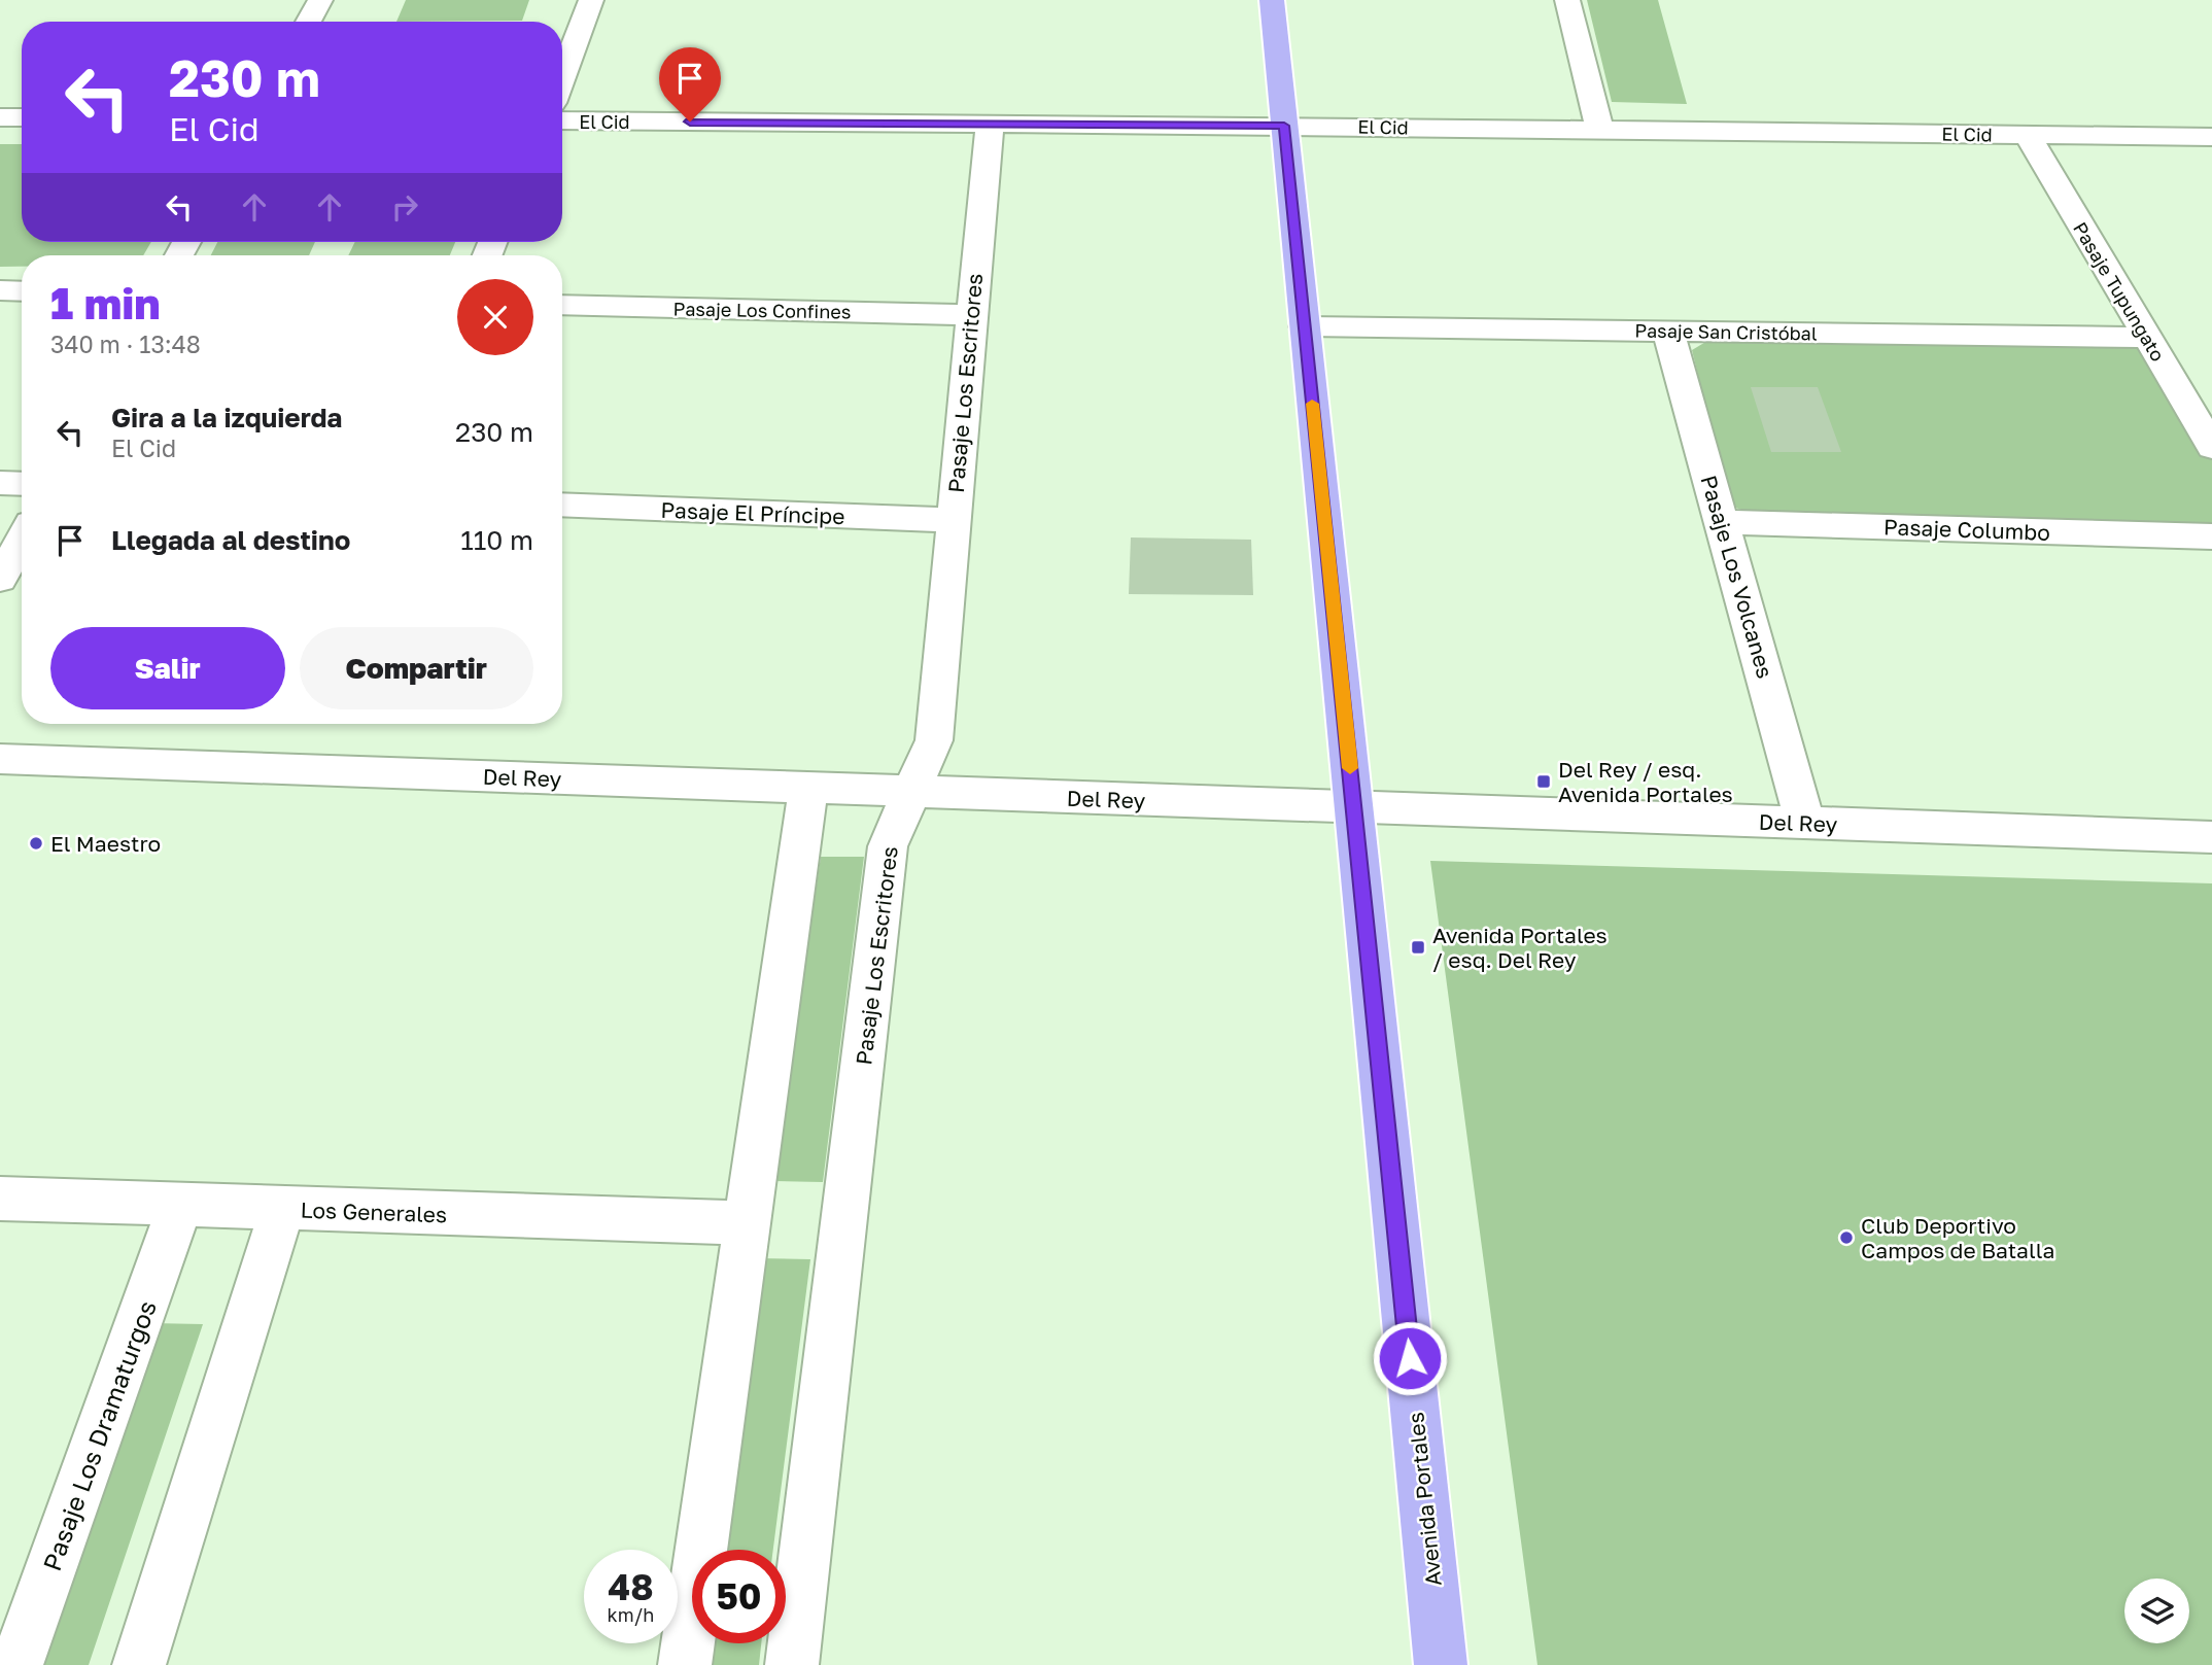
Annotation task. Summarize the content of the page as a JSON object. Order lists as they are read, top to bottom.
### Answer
{
  "streets": {
    "main road": ["Avenida Portales"],
    "street": [
      "El Cid",
      "Pasaje Tupungato",
      "Pasaje Los Confines",
      "Pasaje San Cristóbal",
      "Pasaje Los Escritores",
      "Pasaje El Príncipe",
      "Pasaje Columbo",
      "Pasaje Los Volcanes",
      "Del Rey",
      "Los Generales",
      "Pasaje Los Dramaturgos"
    ]
  },
  "crossings": [
    ["El Cid", "Pasaje Tupungato"],
    ["El Cid", "Pasaje Los Escritores"],
    ["El Cid", "Avenida Portales"],
    ["Pasaje Tupungato", "Pasaje San Cristóbal"],
    ["Pasaje Los Confines", "Pasaje Los Escritores"],
    ["Pasaje San Cristóbal", "Pasaje Los Volcanes"],
    ["Pasaje San Cristóbal", "Avenida Portales"],
    ["Pasaje Los Escritores", "Pasaje El Príncipe"],
    ["Pasaje Los Escritores", "Del Rey"],
    ["Pasaje Columbo", "Pasaje Los Volcanes"],
    ["Pasaje Los Volcanes", "Del Rey"],
    ["Del Rey", "Avenida Portales"],
    ["Los Generales", "Pasaje Los Dramaturgos"]
  ],
  "places": {
    "transit": ["Del Rey / esq. Avenida Portales", "Avenida Portales / esq. Del Rey"],
    "other": ["El Maestro", "Club Deportivo Campos de Batalla"]
  },
  "page": {
    "turn": ["230 m", "El Cid"],
    "heading": ["1 min", "340 m · 13:48"],
    "list": [
      {
        "name": "Gira a la izquierda",
        "note": "El Cid",
        "value": "230 m"
      },
      {
        "name": "Llegada al destino",
        "value": "110 m"
      }
    ],
    "buttons": ["Salir", "Compartir"],
    "speed": "48 km/h",
    "limit": "50"
  }
}
